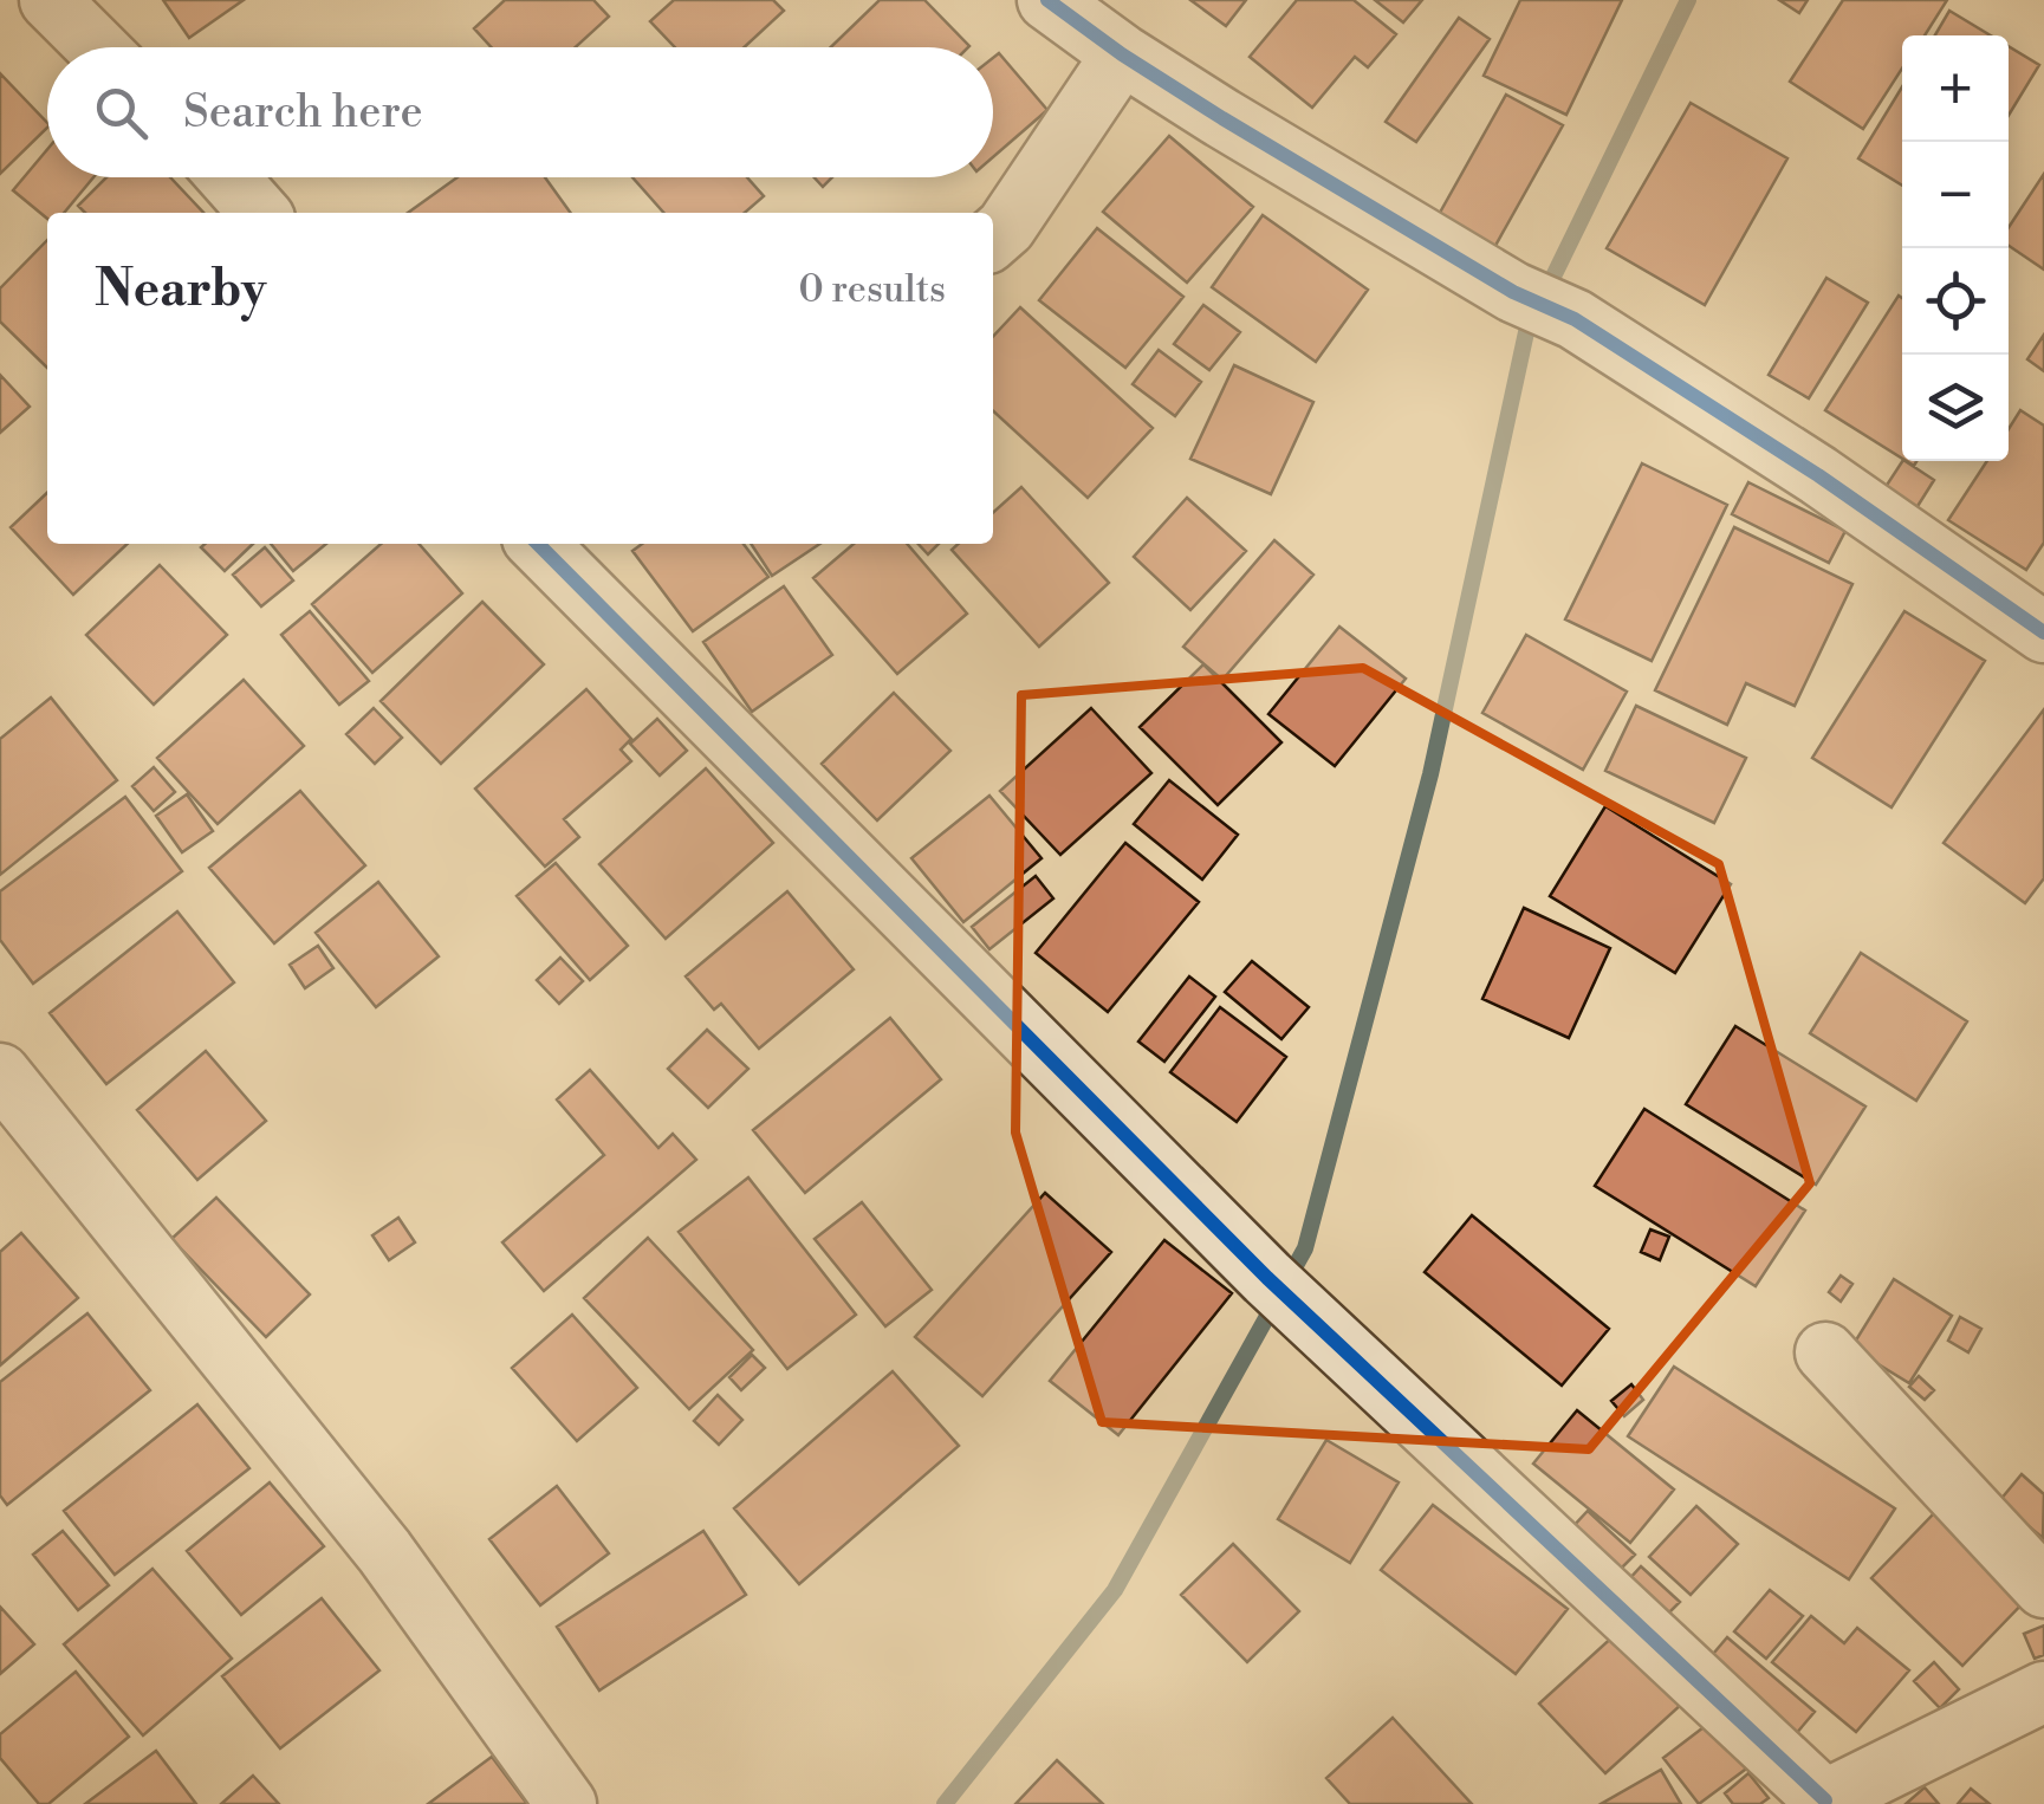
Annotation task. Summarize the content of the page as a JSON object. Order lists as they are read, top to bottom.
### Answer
{
  "page": {
    "map_buttons": ["+", "−"],
    "search": "Search here",
    "heading": ["Nearby", "0 results"]
  }
}
